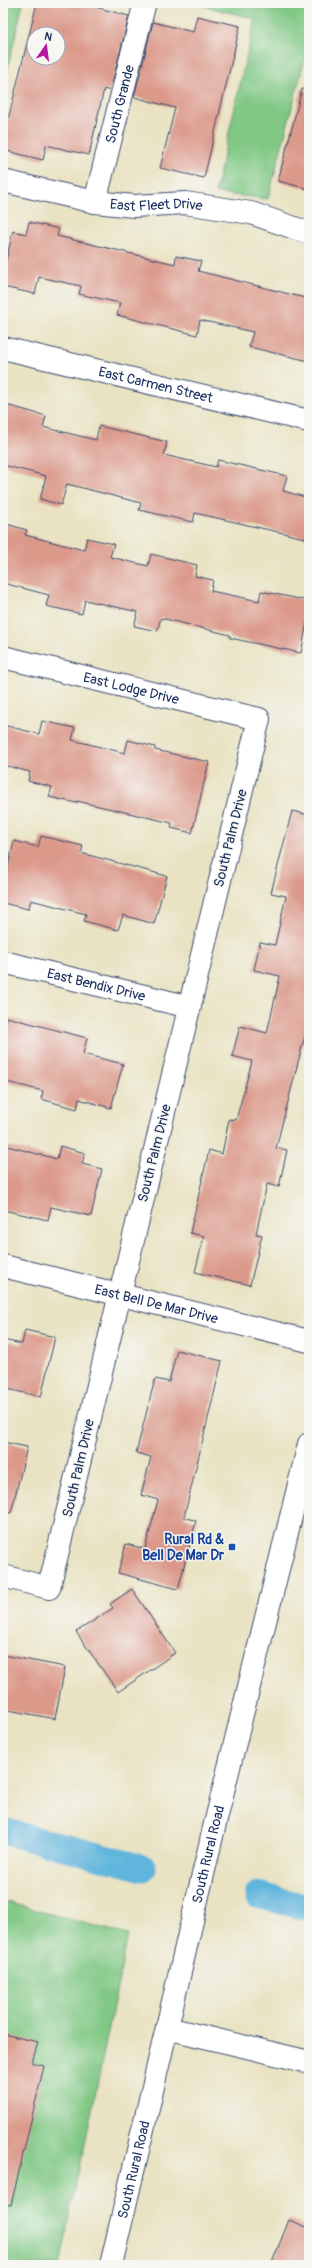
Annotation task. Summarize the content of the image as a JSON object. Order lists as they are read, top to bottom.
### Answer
{
  "streets": {
    "street": [
      "South Grande",
      "East Fleet Drive",
      "East Carmen Street",
      "East Lodge Drive",
      "South Palm Drive",
      "East Bendix Drive",
      "East Bell De Mar Drive",
      "South Rural Road"
    ]
  },
  "crossings": [
    ["South Grande", "East Fleet Drive"],
    ["East Lodge Drive", "South Palm Drive"],
    ["South Palm Drive", "East Bendix Drive"],
    ["South Palm Drive", "East Bell De Mar Drive"]
  ],
  "places": {
    "transit": ["Rural Rd & Bell De Mar Dr"]
  },
  "north": "top"
}
